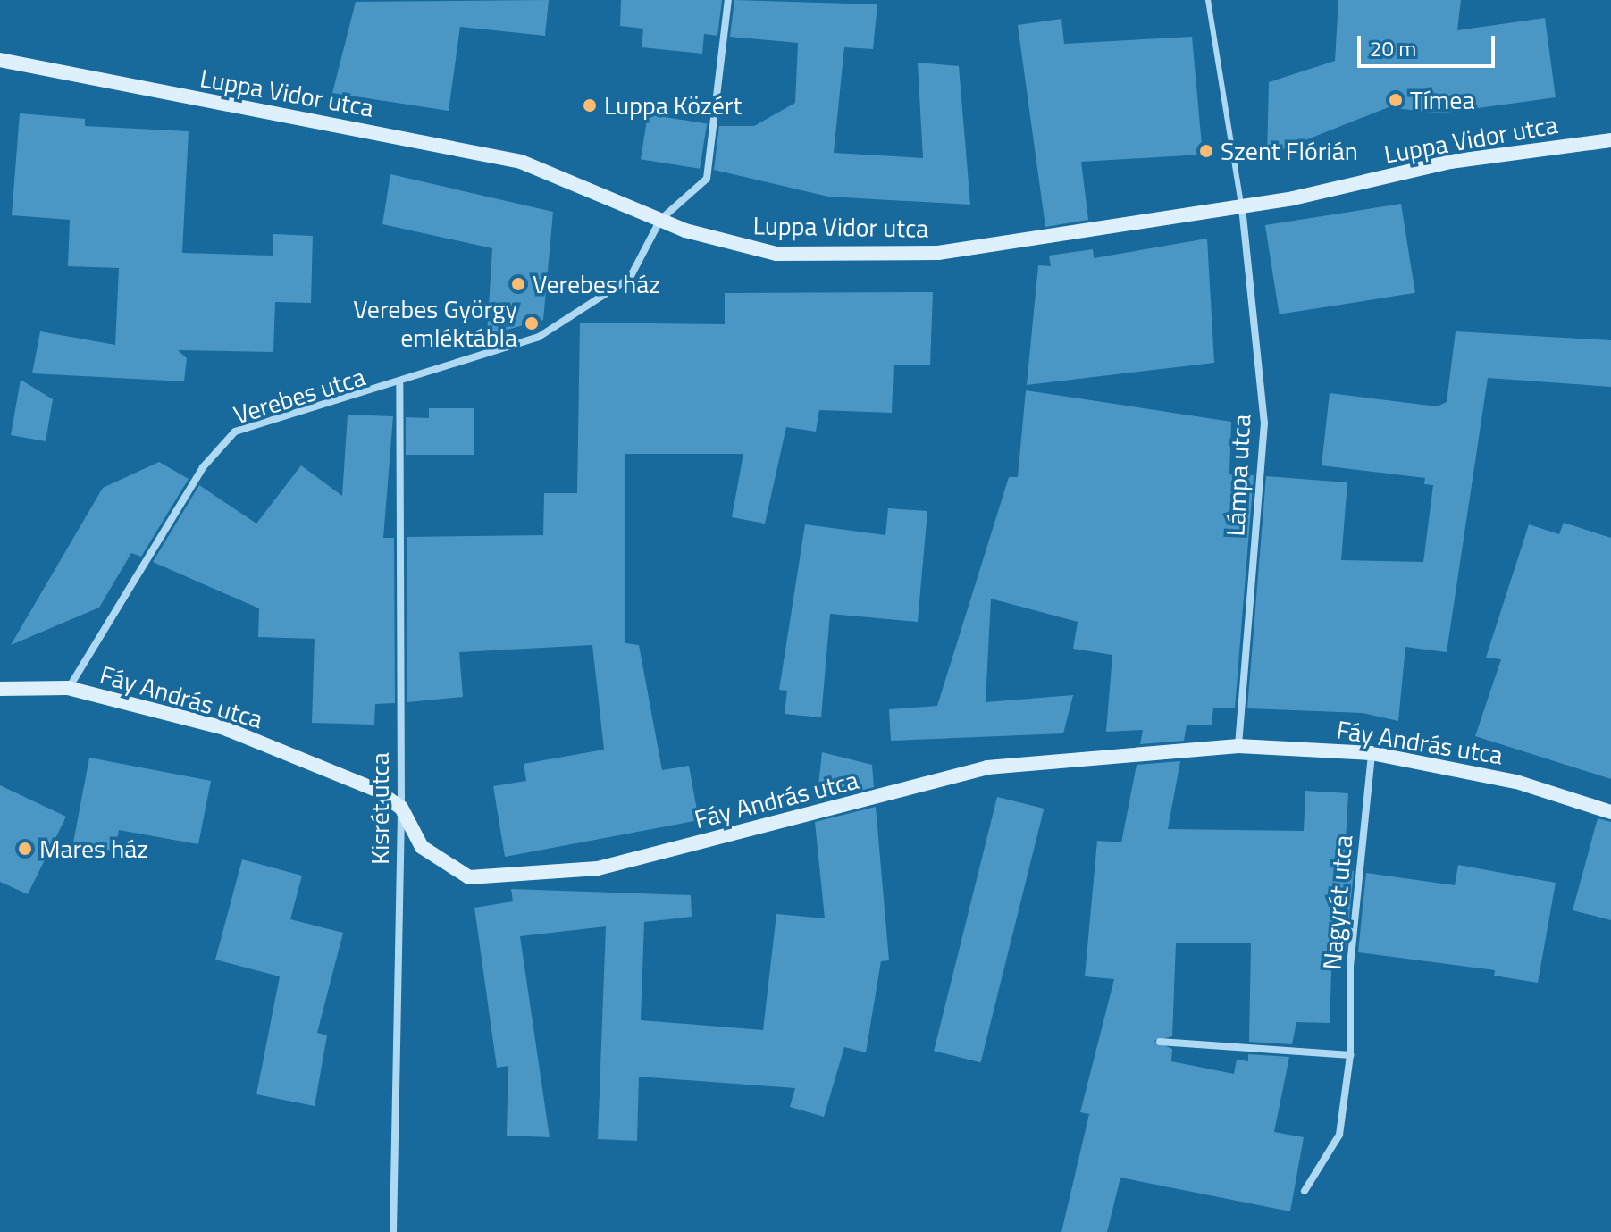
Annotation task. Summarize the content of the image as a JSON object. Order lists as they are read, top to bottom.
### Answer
{
  "streets": {
    "street": [
      "Luppa Vidor utca",
      "Verebes utca",
      "Lámpa utca",
      "Fáy András utca",
      "Kisrét utca",
      "Nagyrét utca"
    ]
  },
  "crossings": [
    ["Luppa Vidor utca", "Verebes utca"],
    ["Luppa Vidor utca", "Lámpa utca"],
    ["Verebes utca", "Fáy András utca"],
    ["Verebes utca", "Kisrét utca"],
    ["Lámpa utca", "Fáy András utca"],
    ["Fáy András utca", "Kisrét utca"],
    ["Fáy András utca", "Nagyrét utca"]
  ],
  "places": [
    "Tímea",
    "Luppa Közért",
    "Szent Flórián",
    "Verebes ház",
    "Verebes György emléktábla",
    "Mares ház"
  ],
  "scale_bar": "20 m"
}
